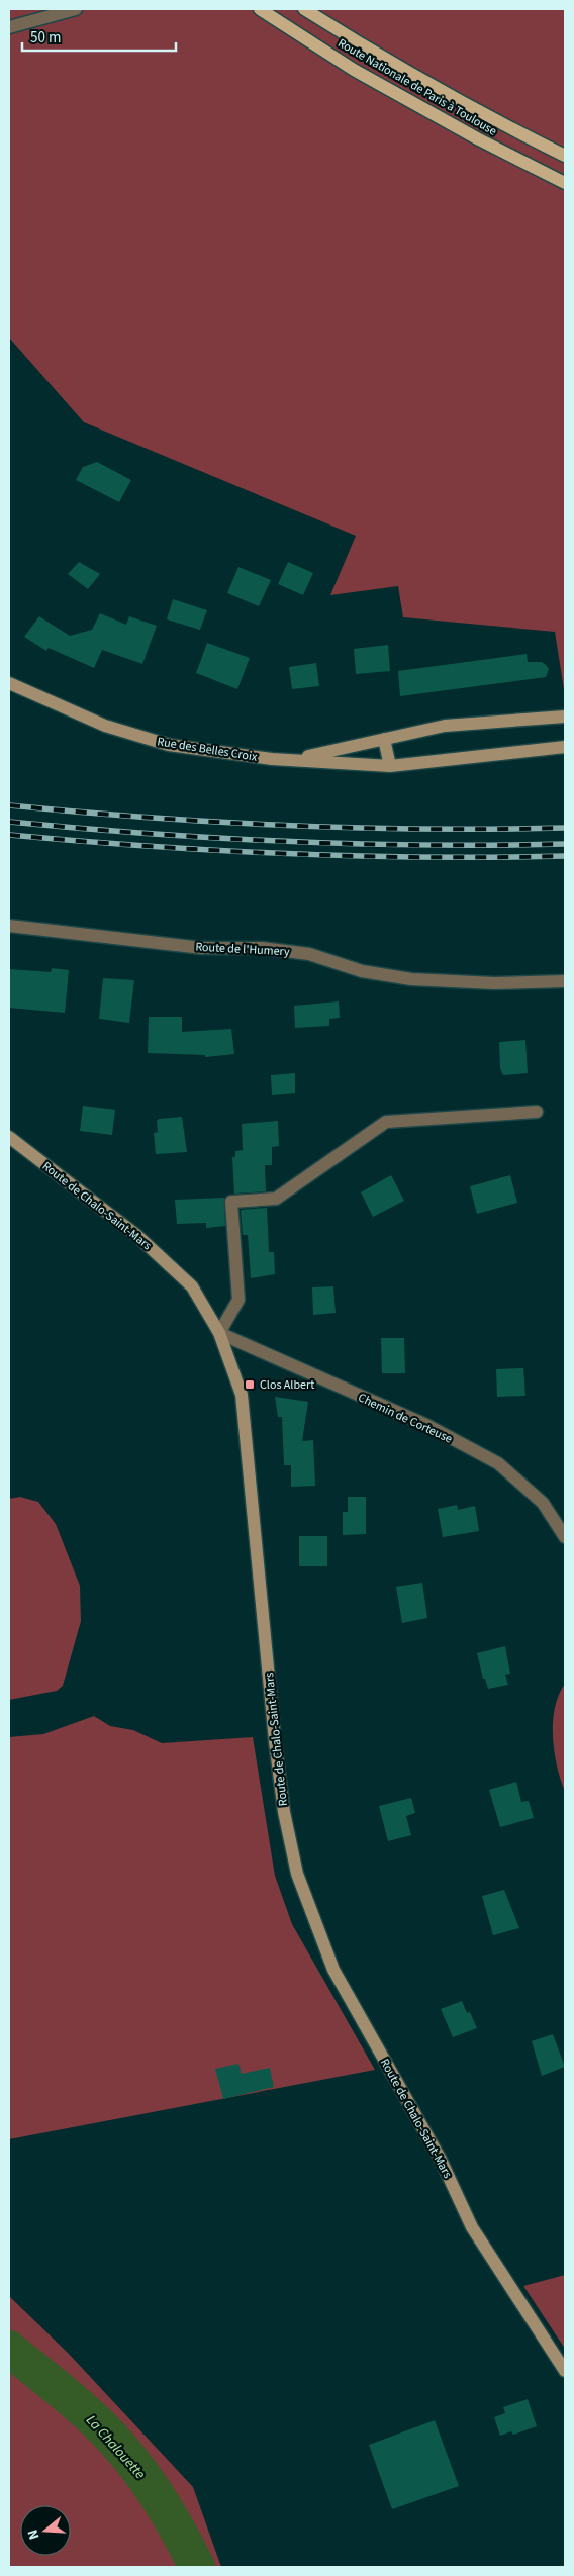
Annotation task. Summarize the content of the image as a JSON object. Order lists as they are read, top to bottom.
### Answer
{
  "streets": {
    "main road": ["Route Nationale de Paris à Toulouse", "Rue des Belles Croix", "Route de Chalo-Saint-Mars"],
    "street": ["Route de l'Humery", "Chemin de Corteuse"]
  },
  "crossings": [
    ["Route de Chalo-Saint-Mars", "Chemin de Corteuse"]
  ],
  "water": ["La Chalouette"],
  "places": {
    "transit": ["Clos Albert"]
  },
  "scale_bar": "50 m",
  "north": "left"
}
